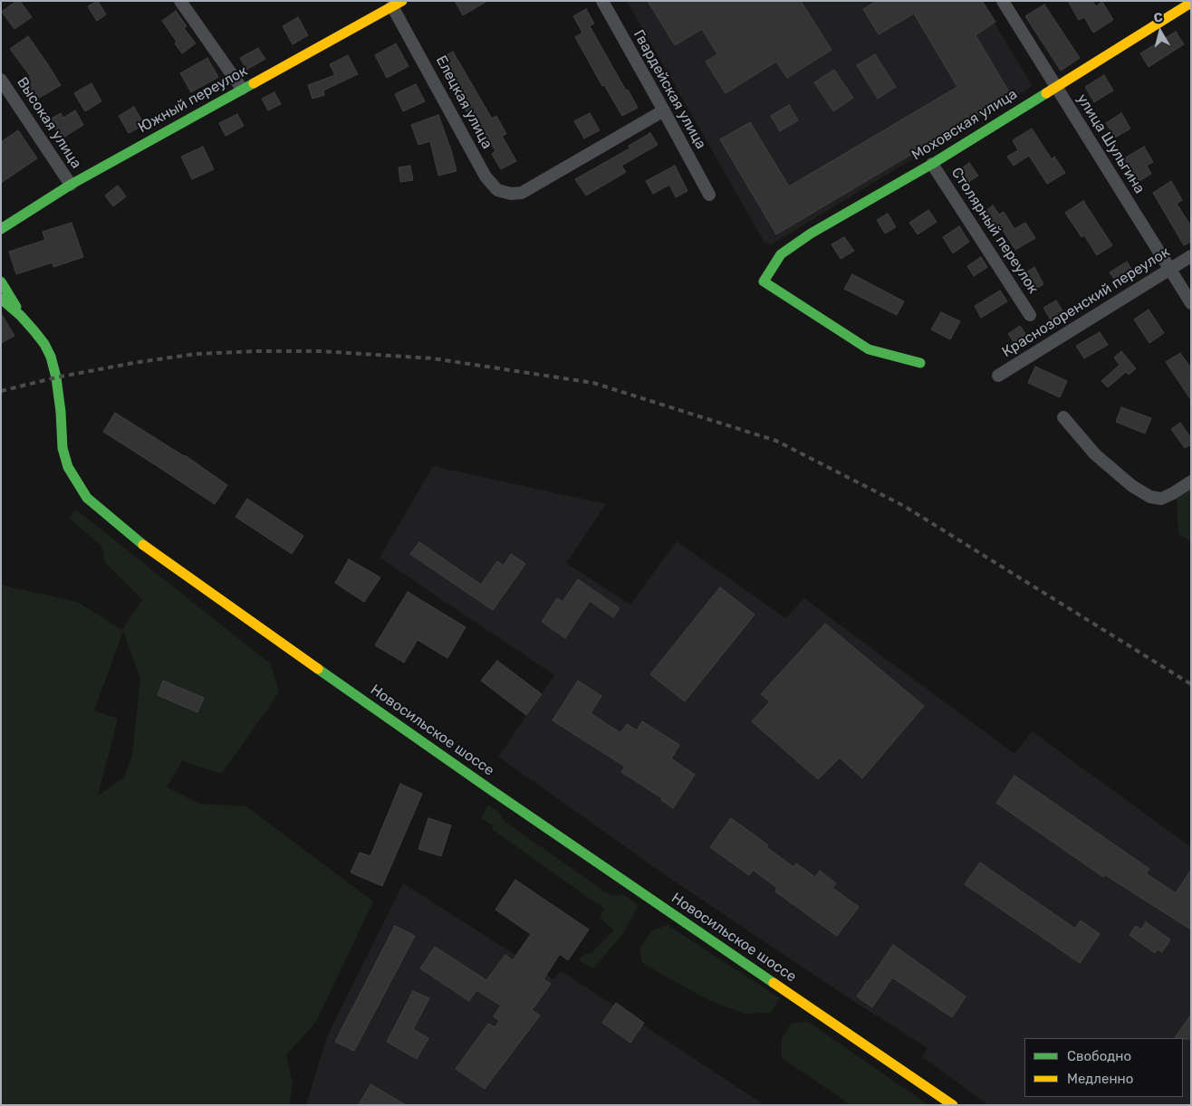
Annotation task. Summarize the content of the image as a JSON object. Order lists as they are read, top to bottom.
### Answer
{
  "streets": {
    "street": [
      "Гвардейская улица",
      "Южный переулок",
      "Елецкая улица",
      "Высокая улица",
      "Моховская улица",
      "улица Шульгина",
      "Столярный переулок",
      "Краснозоренский переулок",
      "Новосильское шоссе"
    ]
  },
  "crossings": [
    ["Гвардейская улица", "Елецкая улица"],
    ["Южный переулок", "Елецкая улица"],
    ["Южный переулок", "Высокая улица"],
    ["Моховская улица", "улица Шульгина"],
    ["Моховская улица", "Столярный переулок"],
    ["улица Шульгина", "Краснозоренский переулок"]
  ],
  "legend": ["Свободно", "Медленно"],
  "north": "top"
}
